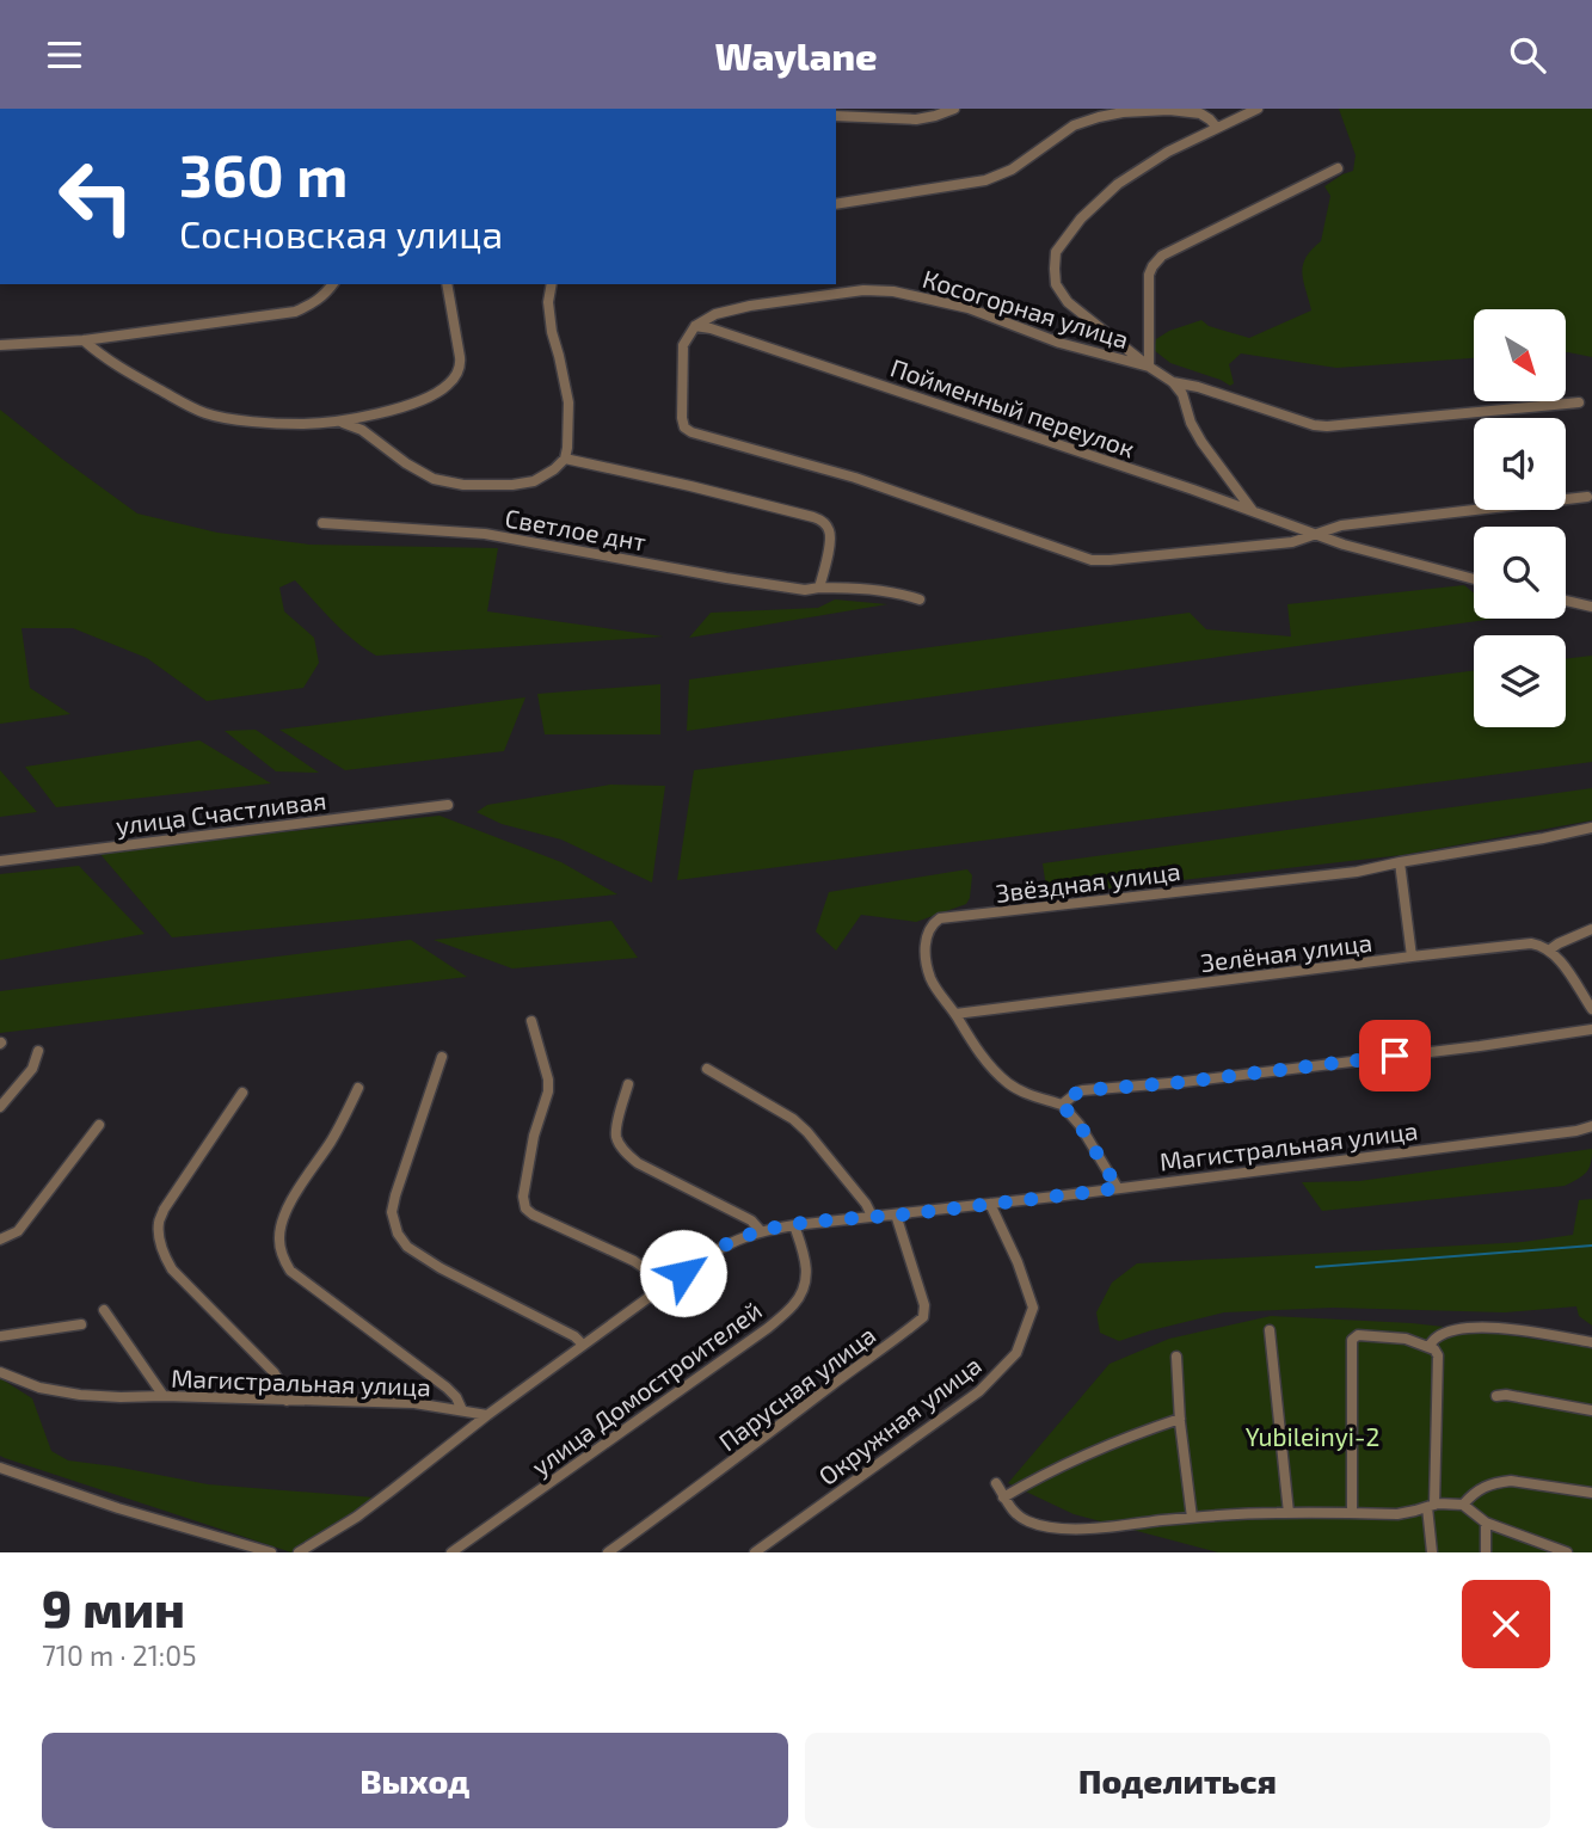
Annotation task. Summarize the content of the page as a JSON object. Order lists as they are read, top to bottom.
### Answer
{
  "streets": {
    "street": [
      "Косогорная улица",
      "Пойменный переулок",
      "Светлое днт",
      "улица Счастливая",
      "Звёздная улица",
      "Зелёная улица",
      "Магистральная улица",
      "улица Домостроителей",
      "Парусная улица",
      "Окружная улица"
    ]
  },
  "crossings": [
    ["Косогорная улица", "Пойменный переулок"],
    ["Звёздная улица", "Зелёная улица"],
    ["Магистральная улица", "улица Домостроителей"],
    ["Магистральная улица", "Парусная улица"],
    ["Магистральная улица", "Окружная улица"]
  ],
  "parks": ["Yubileinyi-2"],
  "north": "bottom right",
  "page": {
    "header": "Waylane",
    "turn": ["360 m", "Сосновская улица"],
    "heading": ["9 мин", "710 m · 21:05"],
    "buttons": ["Выход", "Поделиться"]
  }
}
